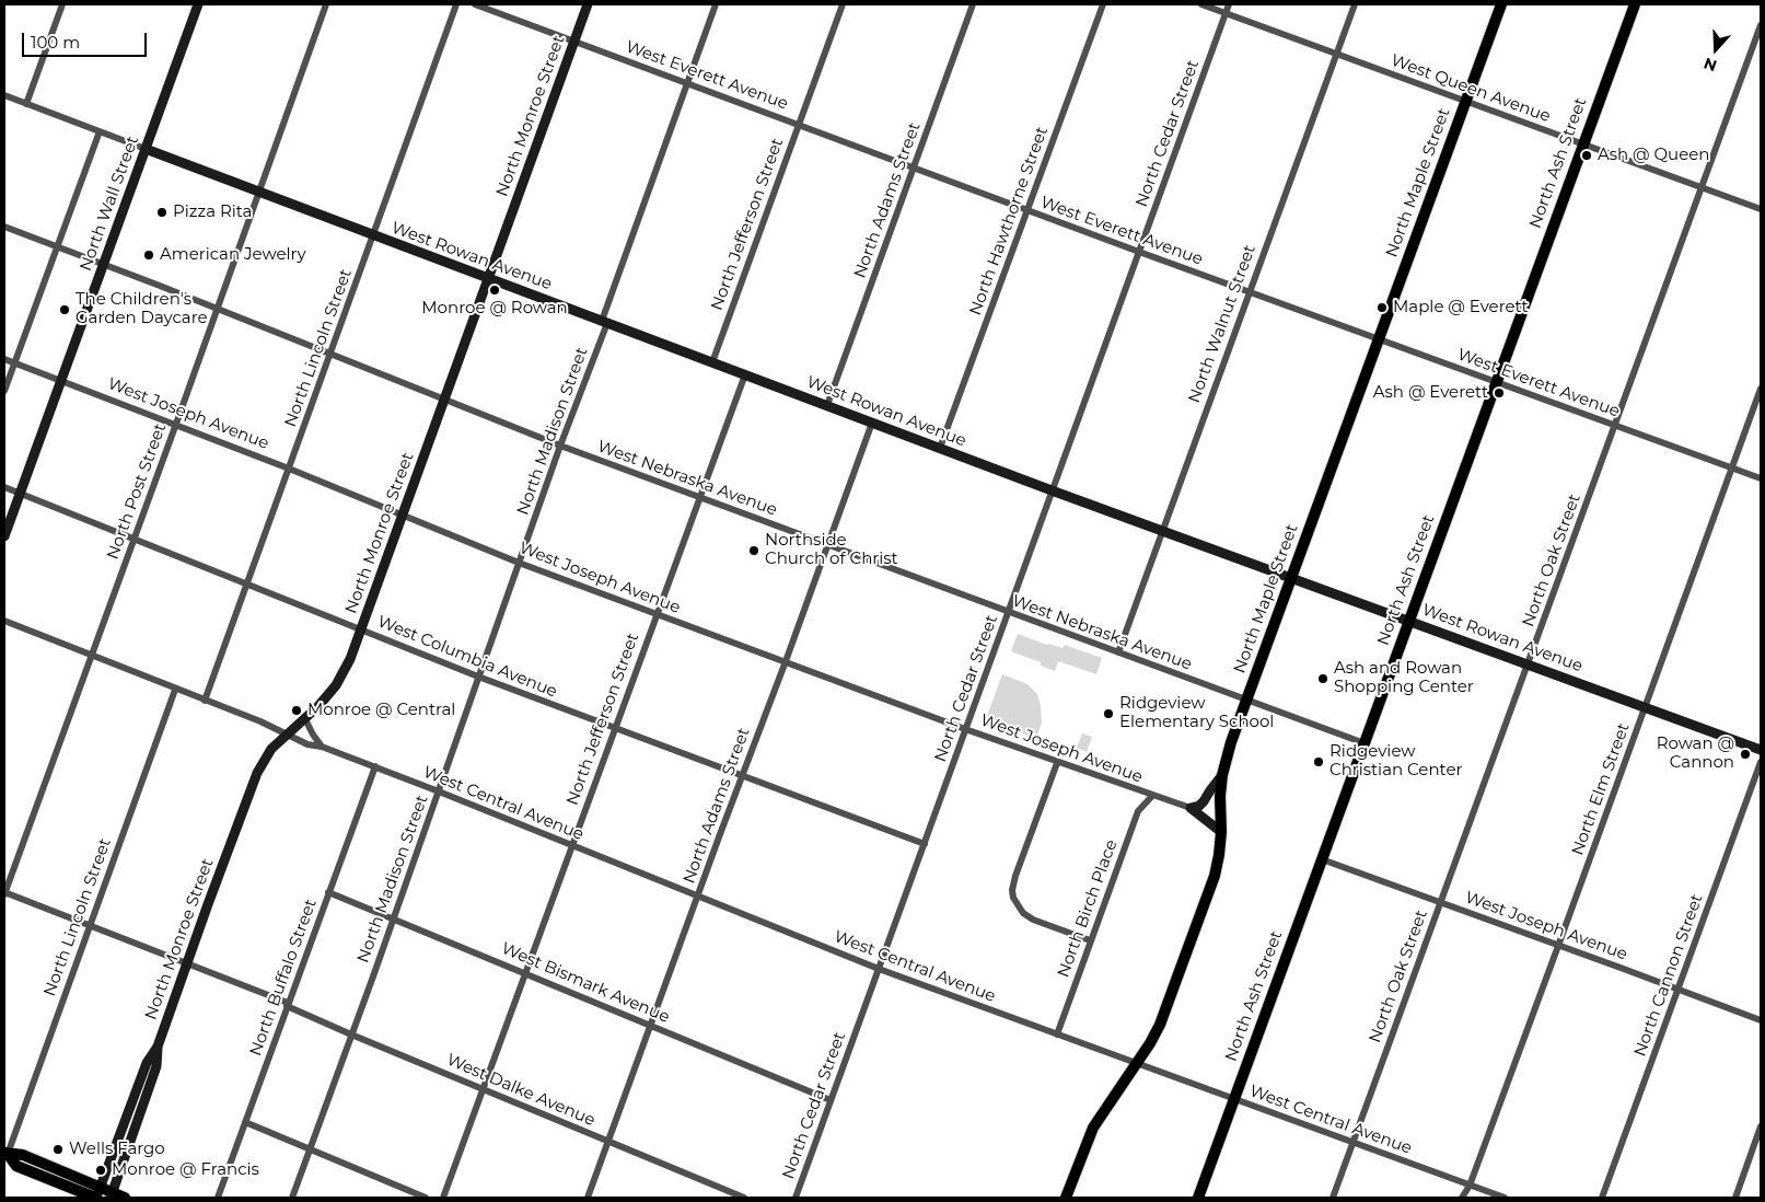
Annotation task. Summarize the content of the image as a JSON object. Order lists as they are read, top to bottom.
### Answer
{
  "streets": {
    "main road": ["North Ash Street", "North Maple Street"],
    "street": [
      "West Everett Avenue",
      "West Queen Avenue",
      "North Monroe Street",
      "North Cedar Street",
      "North Adams Street",
      "North Wall Street",
      "North Hawthorne Street",
      "North Jefferson Street",
      "West Rowan Avenue",
      "North Walnut Street",
      "North Lincoln Street",
      "West Joseph Avenue",
      "North Madison Street",
      "West Nebraska Avenue",
      "North Post Street",
      "North Oak Street",
      "West Columbia Avenue",
      "North Elm Street",
      "West Central Avenue",
      "North Birch Place",
      "North Cannon Street",
      "North Buffalo Street",
      "West Bismark Avenue",
      "West Dalke Avenue"
    ]
  },
  "crossings": [
    ["West Everett Avenue", "North Monroe Street"],
    ["West Everett Avenue", "North Cedar Street"],
    ["West Everett Avenue", "North Ash Street"],
    ["West Everett Avenue", "North Maple Street"],
    ["West Everett Avenue", "North Adams Street"],
    ["West Everett Avenue", "North Hawthorne Street"],
    ["West Everett Avenue", "North Jefferson Street"],
    ["West Everett Avenue", "North Walnut Street"],
    ["West Everett Avenue", "North Madison Street"],
    ["West Everett Avenue", "North Oak Street"],
    ["West Everett Avenue", "North Elm Street"],
    ["West Queen Avenue", "North Cedar Street"],
    ["West Queen Avenue", "North Ash Street"],
    ["West Queen Avenue", "North Maple Street"],
    ["West Queen Avenue", "North Walnut Street"],
    ["West Queen Avenue", "North Oak Street"],
    ["North Monroe Street", "West Rowan Avenue"],
    ["North Monroe Street", "West Joseph Avenue"],
    ["North Monroe Street", "West Nebraska Avenue"],
    ["North Monroe Street", "West Columbia Avenue"],
    ["North Monroe Street", "West Central Avenue"],
    ["North Monroe Street", "West Dalke Avenue"],
    ["North Cedar Street", "West Rowan Avenue"],
    ["North Cedar Street", "West Joseph Avenue"],
    ["North Cedar Street", "West Nebraska Avenue"],
    ["North Cedar Street", "West Columbia Avenue"],
    ["North Cedar Street", "West Central Avenue"],
    ["North Cedar Street", "West Bismark Avenue"],
    ["North Ash Street", "West Rowan Avenue"],
    ["North Ash Street", "West Joseph Avenue"],
    ["North Ash Street", "West Nebraska Avenue"],
    ["North Ash Street", "West Central Avenue"],
    ["North Maple Street", "West Rowan Avenue"],
    ["North Maple Street", "West Nebraska Avenue"],
    ["North Maple Street", "West Central Avenue"],
    ["North Adams Street", "West Rowan Avenue"],
    ["North Adams Street", "West Joseph Avenue"],
    ["North Adams Street", "West Nebraska Avenue"],
    ["North Adams Street", "West Columbia Avenue"],
    ["North Adams Street", "West Central Avenue"],
    ["North Adams Street", "West Bismark Avenue"],
    ["North Adams Street", "West Dalke Avenue"],
    ["North Wall Street", "West Rowan Avenue"],
    ["North Wall Street", "West Joseph Avenue"],
    ["North Wall Street", "West Nebraska Avenue"],
    ["North Wall Street", "West Columbia Avenue"],
    ["North Hawthorne Street", "West Rowan Avenue"],
    ["North Jefferson Street", "West Rowan Avenue"],
    ["North Jefferson Street", "West Joseph Avenue"],
    ["North Jefferson Street", "West Nebraska Avenue"],
    ["North Jefferson Street", "West Columbia Avenue"],
    ["North Jefferson Street", "West Central Avenue"],
    ["North Jefferson Street", "West Bismark Avenue"],
    ["North Jefferson Street", "West Dalke Avenue"],
    ["West Rowan Avenue", "North Walnut Street"],
    ["West Rowan Avenue", "North Lincoln Street"],
    ["West Rowan Avenue", "North Madison Street"],
    ["West Rowan Avenue", "North Post Street"],
    ["West Rowan Avenue", "North Oak Street"],
    ["West Rowan Avenue", "North Elm Street"],
    ["North Walnut Street", "West Nebraska Avenue"],
    ["North Lincoln Street", "West Joseph Avenue"],
    ["North Lincoln Street", "West Nebraska Avenue"],
    ["North Lincoln Street", "West Columbia Avenue"],
    ["North Lincoln Street", "West Central Avenue"],
    ["North Lincoln Street", "West Dalke Avenue"],
    ["West Joseph Avenue", "North Madison Street"],
    ["West Joseph Avenue", "North Post Street"],
    ["West Joseph Avenue", "North Oak Street"],
    ["West Joseph Avenue", "North Elm Street"],
    ["West Joseph Avenue", "North Birch Place"],
    ["West Joseph Avenue", "North Cannon Street"],
    ["North Madison Street", "West Nebraska Avenue"],
    ["North Madison Street", "West Columbia Avenue"],
    ["North Madison Street", "West Central Avenue"],
    ["North Madison Street", "West Bismark Avenue"],
    ["North Madison Street", "West Dalke Avenue"],
    ["West Nebraska Avenue", "North Post Street"],
    ["North Post Street", "West Columbia Avenue"],
    ["North Post Street", "West Central Avenue"],
    ["North Post Street", "West Dalke Avenue"],
    ["North Oak Street", "West Central Avenue"],
    ["North Elm Street", "West Central Avenue"],
    ["West Central Avenue", "North Birch Place"],
    ["West Central Avenue", "North Buffalo Street"],
    ["North Buffalo Street", "West Bismark Avenue"],
    ["North Buffalo Street", "West Dalke Avenue"]
  ],
  "places": [
    "Ash @ Queen",
    "Pizza Rita",
    "American Jewelry",
    "Monroe @ Rowan",
    "Maple @ Everett",
    "The Children's Garden Daycare",
    "Ash @ Everett",
    "Northside Church of Christ",
    "Ash and Rowan Shopping Center",
    "Monroe @ Central",
    "Ridgeview Elementary School",
    "Rowan @ Cannon",
    "Ridgeview Christian Center",
    "Wells Fargo",
    "Monroe @ Francis"
  ],
  "scale_bar": "100 m",
  "north": "bottom"
}
